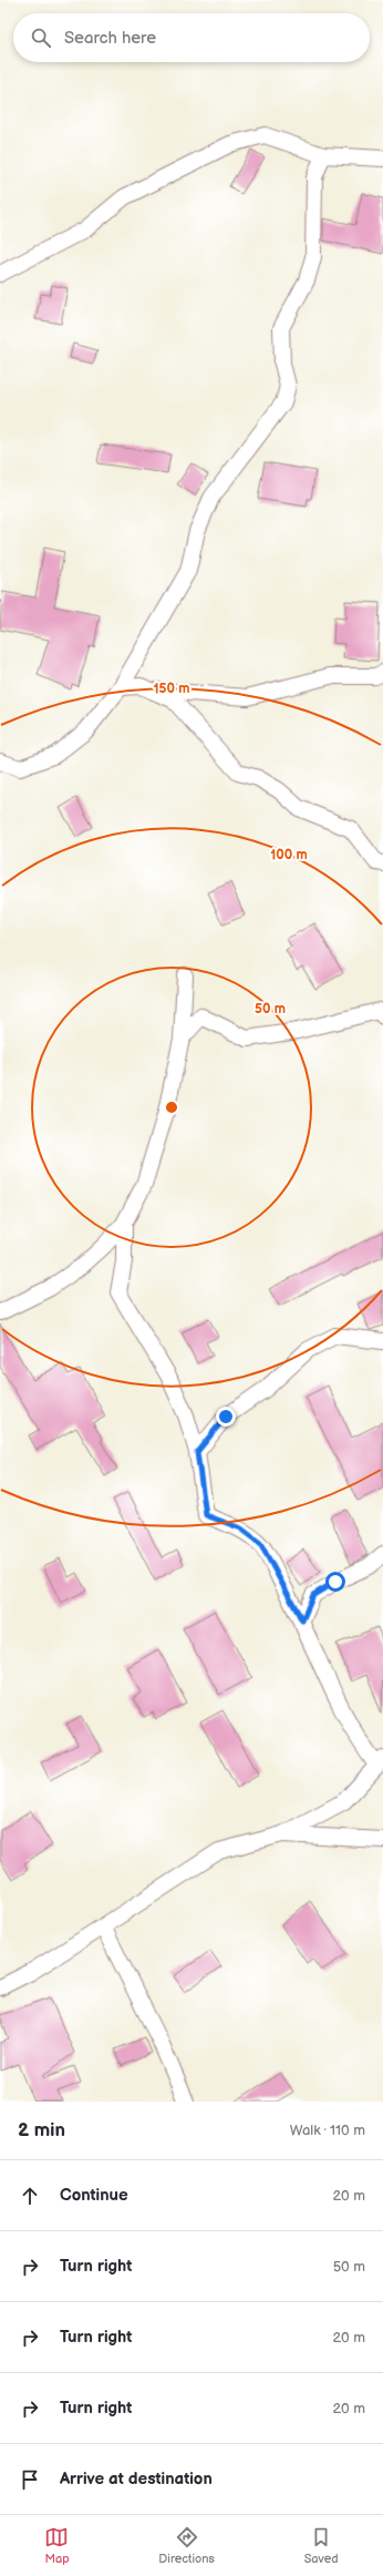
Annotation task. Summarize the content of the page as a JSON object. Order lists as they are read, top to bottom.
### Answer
{
  "page": {
    "search": "Search here",
    "heading": ["2 min", "Walk · 110 m"],
    "list": [
      ["Continue", "20 m"],
      ["Turn right", "50 m"],
      ["Turn right", "20 m"],
      ["Turn right", "20 m"],
      "Arrive at destination"
    ],
    "nav": ["Map", "Directions", "Saved"]
  },
  "rings": ["150 m", "100 m", "50 m"]
}
